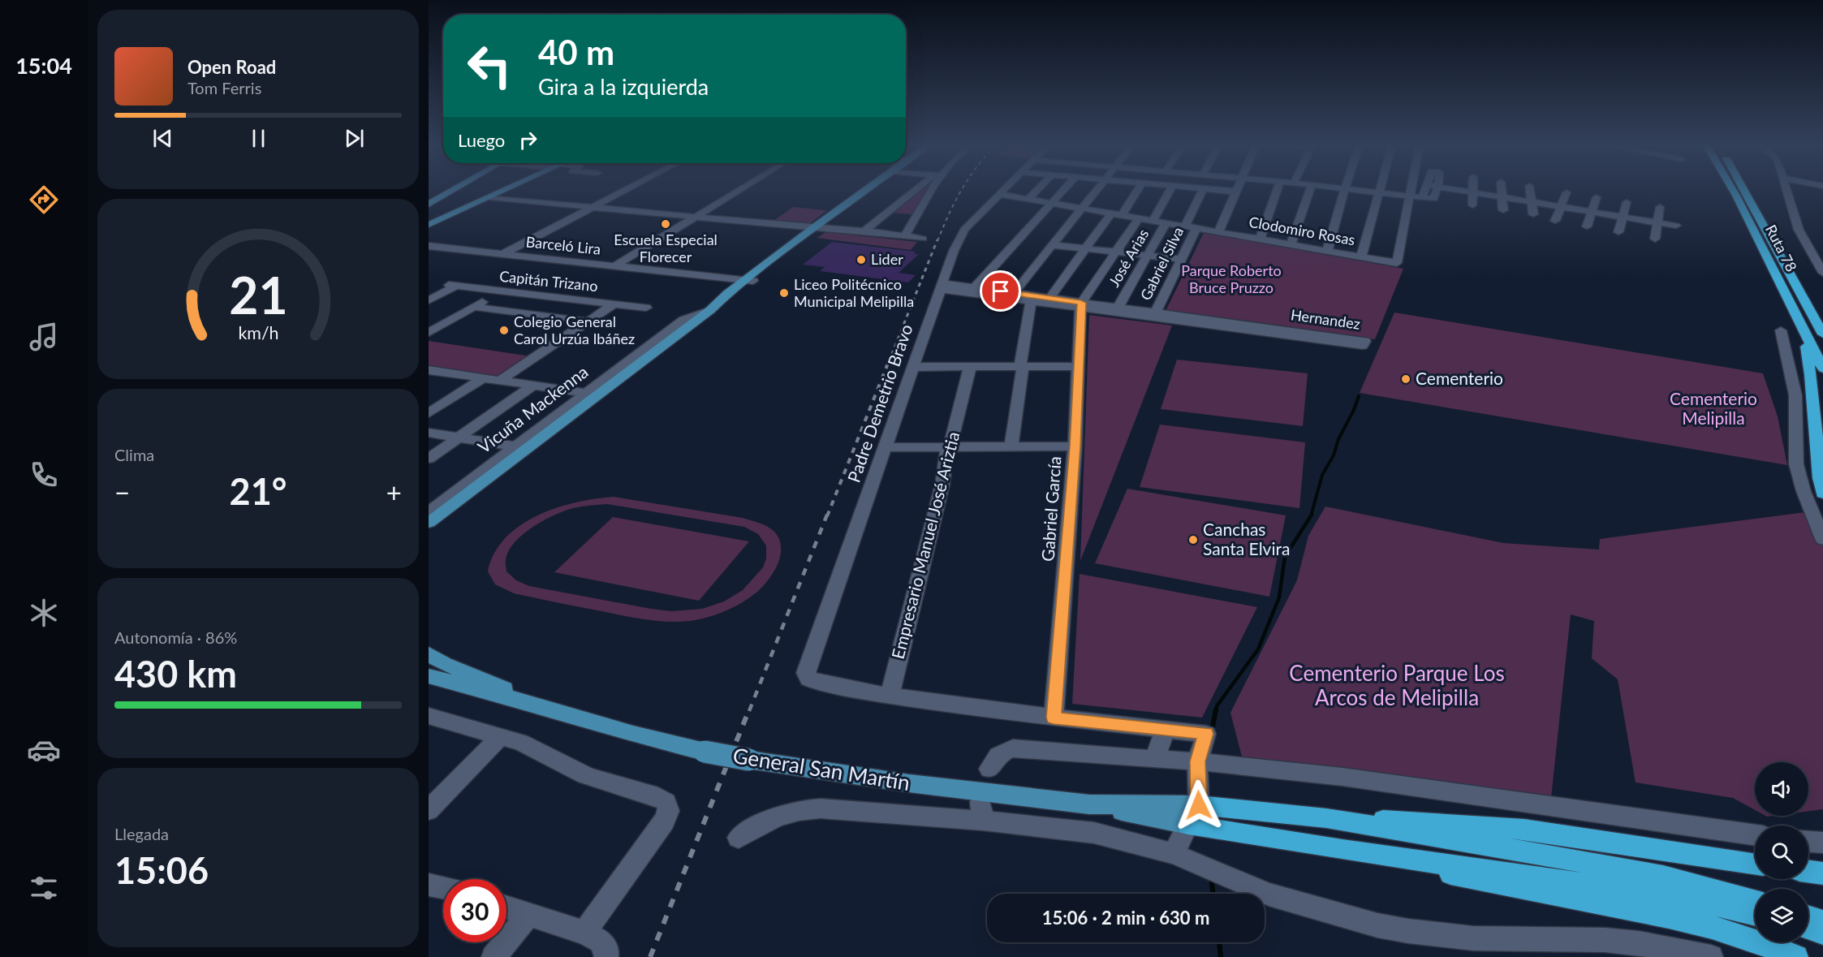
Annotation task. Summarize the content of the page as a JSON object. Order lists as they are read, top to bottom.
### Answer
{
  "streets": {
    "highway": ["Ruta 78"],
    "main road": ["Vicuña Mackenna", "General San Martín"],
    "street": [
      "Clodomiro Rosas",
      "Barceló Lira",
      "José Arias",
      "Gabriel Silva",
      "Capitán Trizano",
      "Hernandez",
      "Padre Demetrio Bravo",
      "Gabriel García",
      "Empresario Manuel José Ariztia"
    ]
  },
  "crossings": [
    ["Clodomiro Rosas", "José Arias"],
    ["Clodomiro Rosas", "Gabriel Silva"],
    ["Clodomiro Rosas", "Padre Demetrio Bravo"],
    ["Barceló Lira", "Vicuña Mackenna"],
    ["José Arias", "Hernandez"],
    ["Gabriel Silva", "Hernandez"],
    ["Hernandez", "Padre Demetrio Bravo"],
    ["Hernandez", "Gabriel García"],
    ["Padre Demetrio Bravo", "Empresario Manuel José Ariztia"]
  ],
  "parks": ["Parque Roberto Bruce Pruzzo", "Cementerio Melipilla", "Cementerio Parque Los Arcos de Melipilla"],
  "places": [
    "Escuela Especial Florecer",
    "Lider",
    "Liceo Politécnico Municipal Melipilla",
    "Colegio General Carol Urzúa Ibáñez",
    "Cementerio",
    "Canchas Santa Elvira"
  ],
  "page": {
    "tabs": "15:04",
    "turn": ["40 m", "Gira a la izquierda"],
    "song": ["Open Road", "Tom Ferris"],
    "then": "Luego",
    "tile": [
      "Clima",
      ["Autonomía · 86%", "430 km"],
      ["Llegada", "15:06"]
    ],
    "heat": ["−", "21°", "+"],
    "limit": "30",
    "trip": "15:06 · 2 min · 630 m",
    "gauge": ["21", "km/h"]
  }
}
